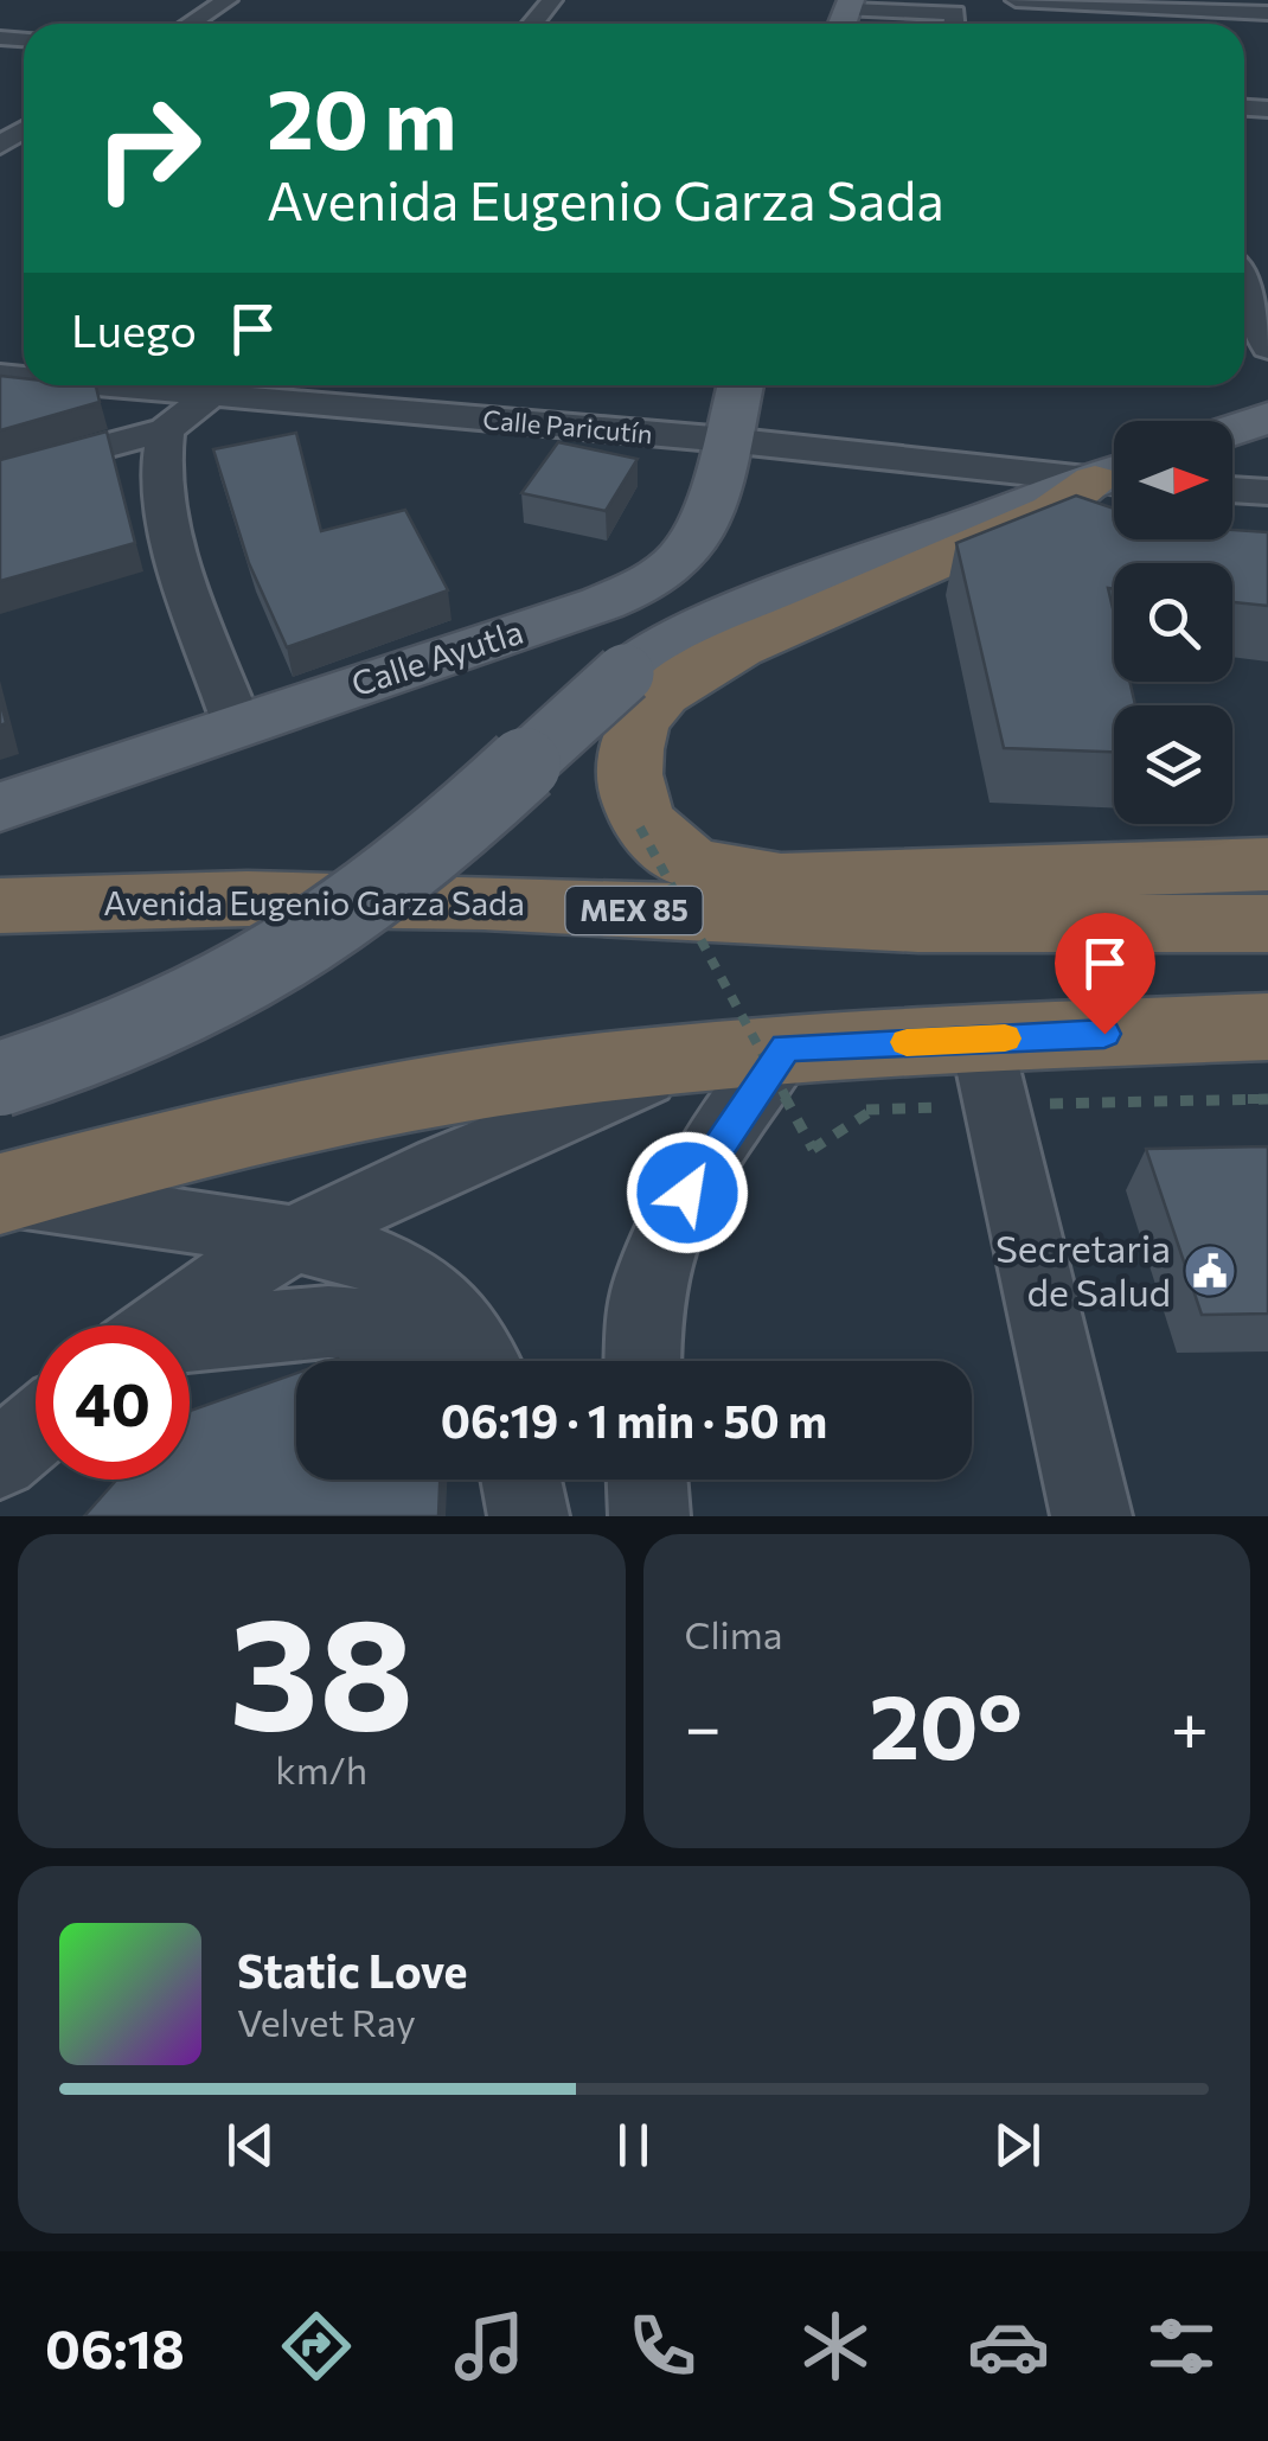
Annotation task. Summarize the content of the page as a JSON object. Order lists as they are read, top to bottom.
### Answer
{
  "streets": {
    "highway": ["Avenida Eugenio Garza Sada", "MEX 85"],
    "main road": ["Calle Ayutla"],
    "street": ["Calle Paricutín"]
  },
  "crossings": [
    ["Calle Paricutín", "Calle Ayutla"]
  ],
  "places": {
    "public building": ["Secretaria de Salud"]
  },
  "north": "right",
  "page": {
    "turn": ["20 m", "Avenida Eugenio Garza Sada"],
    "then": "Luego",
    "limit": "40",
    "trip": "06:19 · 1 min · 50 m",
    "tile": [
      ["38", "km/h"],
      "Clima"
    ],
    "heat": ["−", "20°", "+"],
    "song": ["Static Love", "Velvet Ray"],
    "tabs": "06:18"
  }
}
